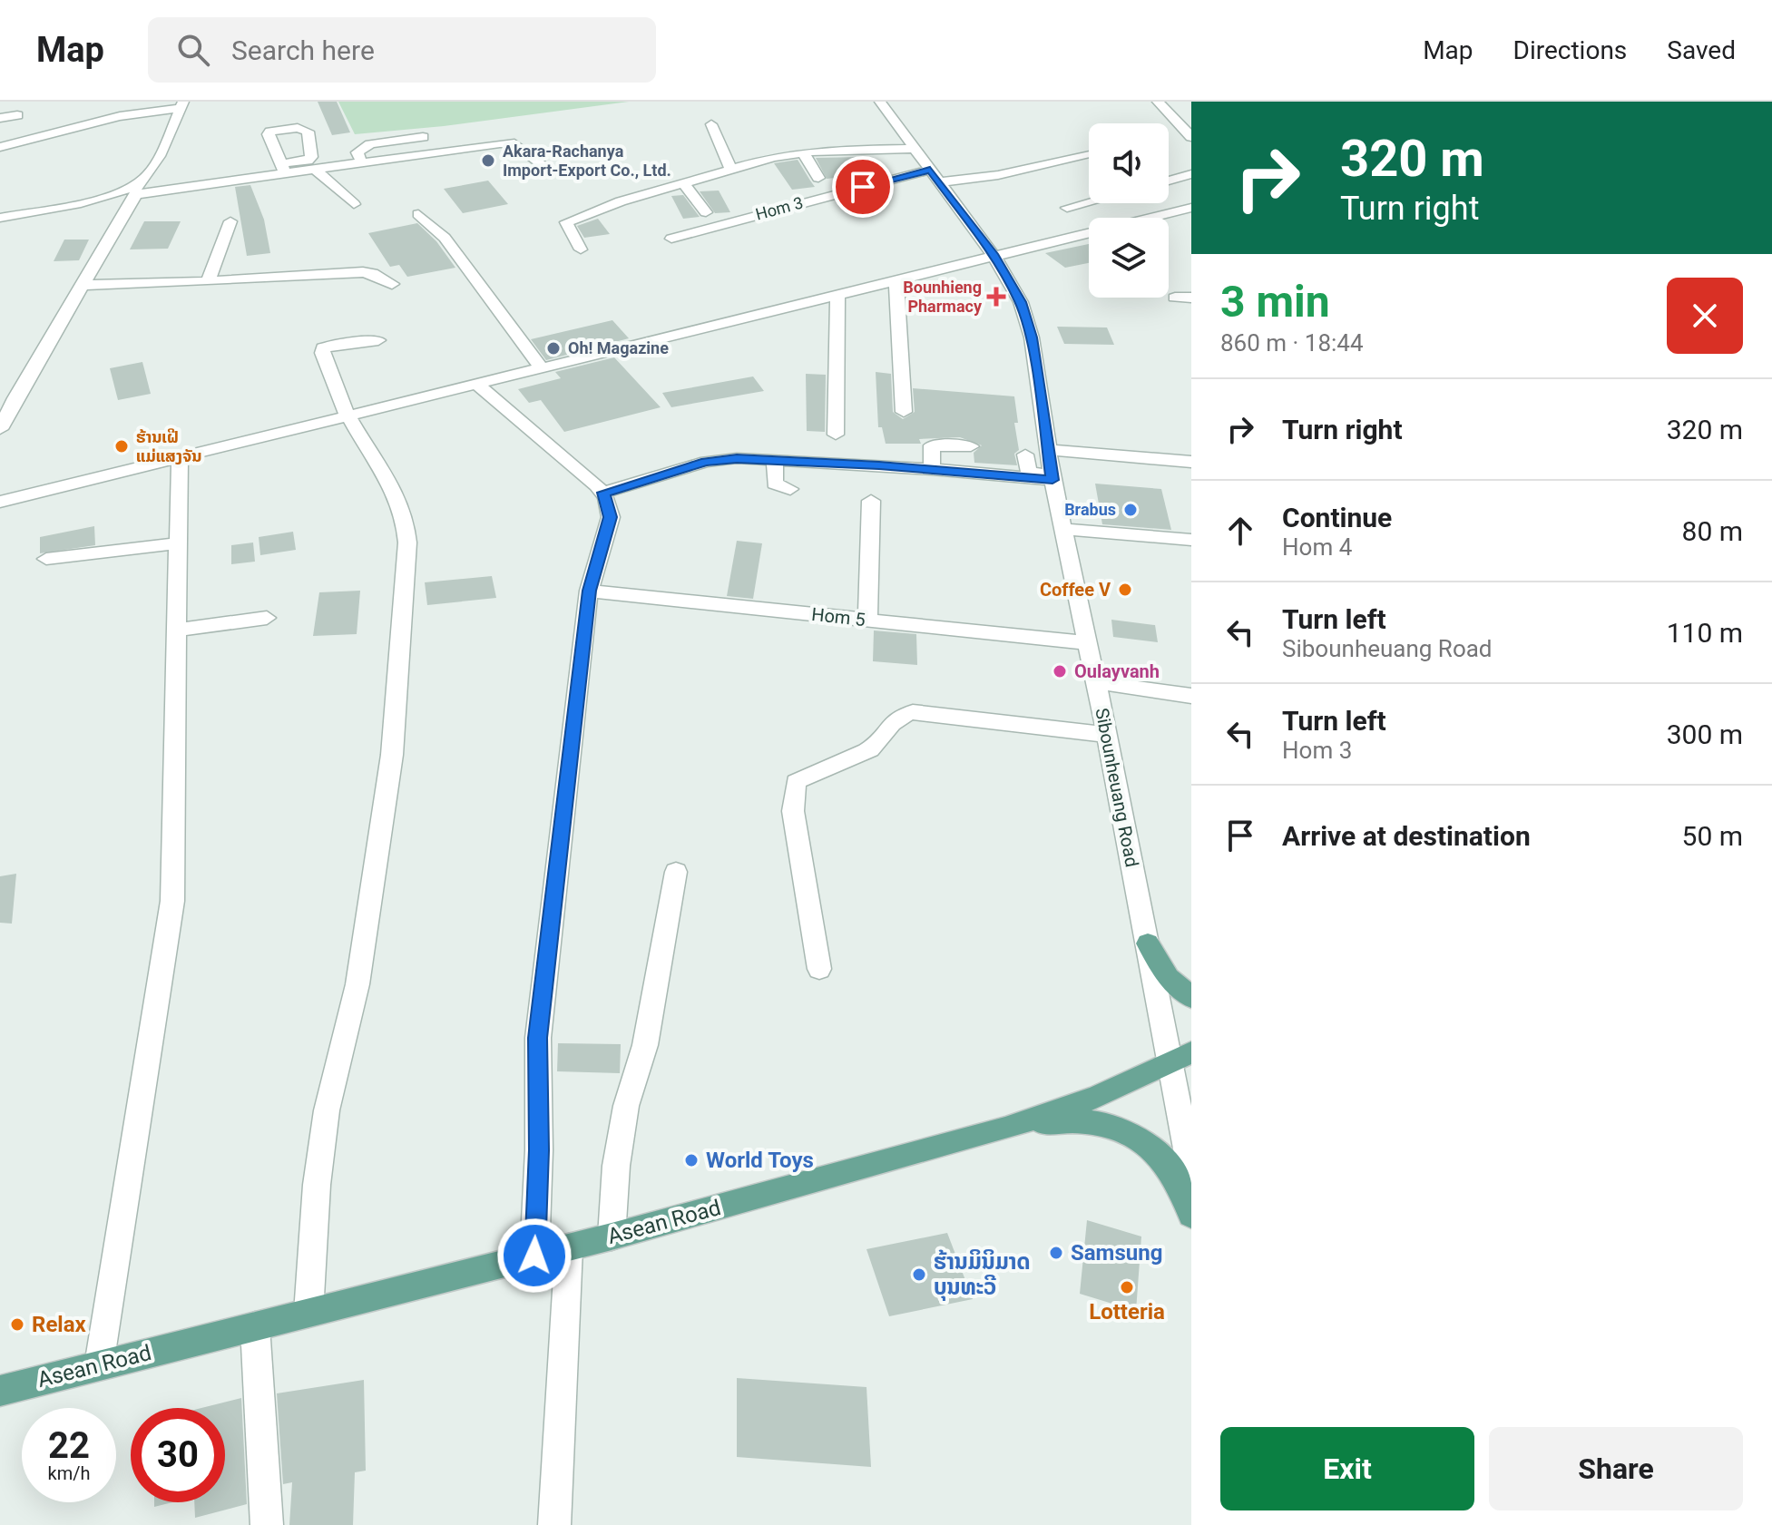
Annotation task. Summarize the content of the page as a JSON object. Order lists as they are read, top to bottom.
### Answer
{
  "streets": {
    "main road": ["Asean Road"],
    "street": ["Hom 3", "Hom 5", "Sibounheuang Road"]
  },
  "crossings": [
    ["Hom 3", "Sibounheuang Road"],
    ["Hom 5", "Sibounheuang Road"],
    ["Sibounheuang Road", "Asean Road"]
  ],
  "places": {
    "other": [
      "Akara-Rachanya Import-Export Co., Ltd.",
      "Oh! Magazine",
      "ຮ້ານເຝີ ແມ່ແສງຈັນ",
      "Brabus",
      "Coffee V",
      "Oulayvanh",
      "World Toys",
      "Samsung",
      "ຮ້ານມິນິມາດ ບຸນທະວີ",
      "Lotteria",
      "Relax"
    ],
    "health": ["Bounhieng Pharmacy"]
  },
  "page": {
    "header": "Map",
    "search": "Search here",
    "nav": ["Map", "Directions", "Saved"],
    "turn": ["320 m", "Turn right"],
    "heading": ["3 min", "860 m · 18:44"],
    "list": [
      {
        "name": "Turn right",
        "value": "320 m"
      },
      {
        "name": "Continue",
        "note": "Hom 4",
        "value": "80 m"
      },
      {
        "name": "Turn left",
        "note": "Sibounheuang Road",
        "value": "110 m"
      },
      {
        "name": "Turn left",
        "note": "Hom 3",
        "value": "300 m"
      },
      {
        "name": "Arrive at destination",
        "value": "50 m"
      }
    ],
    "speed": "22 km/h",
    "limit": "30",
    "buttons": ["Exit", "Share"]
  }
}
